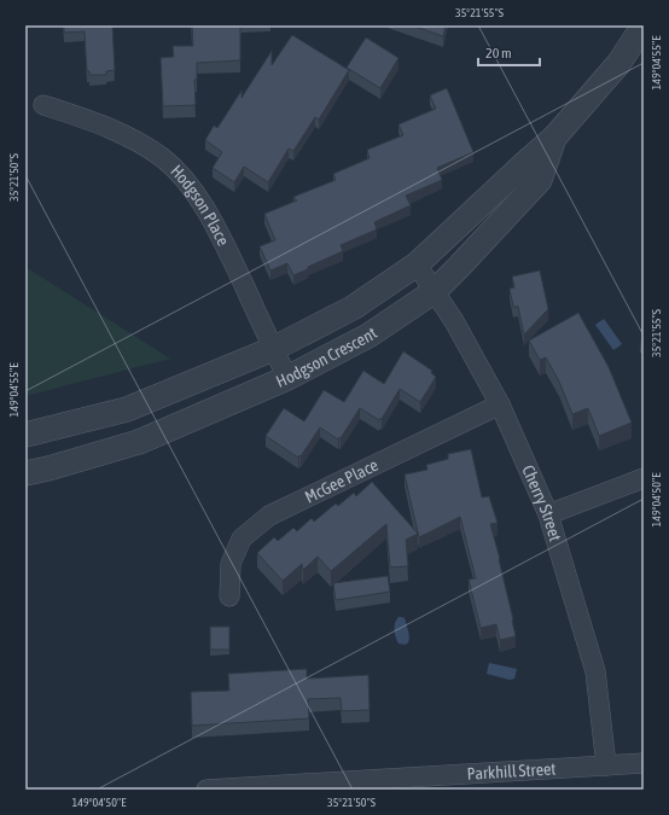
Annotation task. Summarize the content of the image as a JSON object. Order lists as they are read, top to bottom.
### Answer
{
  "streets": {
    "street": [
      "Hodgson Place",
      "Hodgson Crescent",
      "McGee Place",
      "Cherry Street",
      "Parkhill Street"
    ]
  },
  "crossings": [
    ["Hodgson Place", "Hodgson Crescent"],
    ["Hodgson Crescent", "Cherry Street"],
    ["McGee Place", "Cherry Street"],
    ["Cherry Street", "Parkhill Street"]
  ],
  "scale_bar": "20 m",
  "coordinates": [
    "35°21'55\"S",
    "149°04'55\"E",
    "35°21'50\"S",
    "149°04'50\"E"
  ]
}
